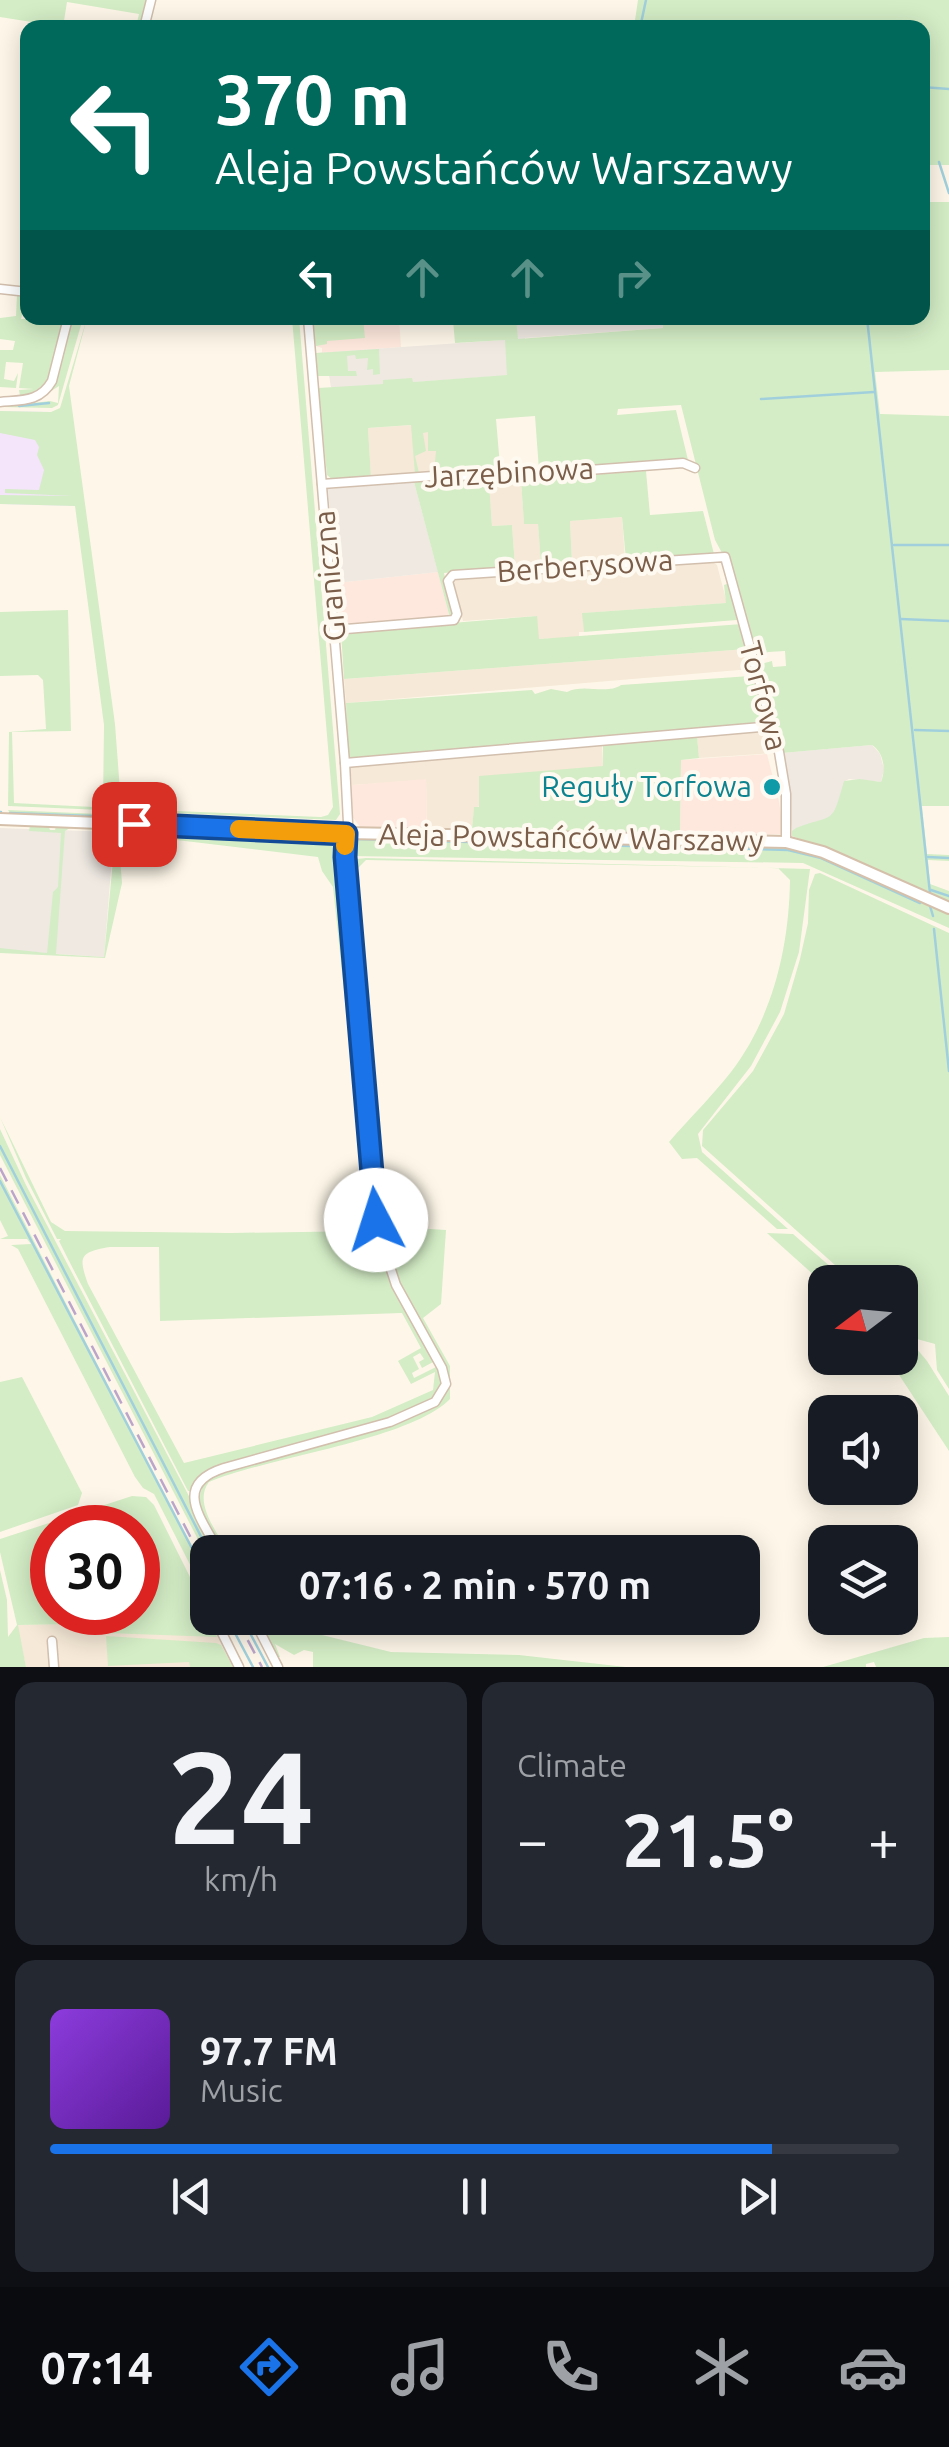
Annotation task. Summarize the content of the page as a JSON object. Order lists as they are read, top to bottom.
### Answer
{
  "streets": {
    "street": [
      "Jarzębinowa",
      "Berberysowa",
      "Graniczna",
      "Torfowa",
      "Aleja Powstańców Warszawy"
    ]
  },
  "crossings": [
    ["Jarzębinowa", "Graniczna"],
    ["Berberysowa", "Graniczna"],
    ["Berberysowa", "Torfowa"],
    ["Graniczna", "Aleja Powstańców Warszawy"],
    ["Torfowa", "Aleja Powstańców Warszawy"]
  ],
  "places": ["Reguły Torfowa"],
  "north": "left",
  "page": {
    "turn": ["370 m", "Aleja Powstańców Warszawy"],
    "limit": "30",
    "trip": "07:16 · 2 min · 570 m",
    "tile": [
      ["24", "km/h"],
      "Climate"
    ],
    "heat": ["−", "21.5°", "+"],
    "song": ["97.7 FM", "Music"],
    "tabs": "07:14"
  }
}
